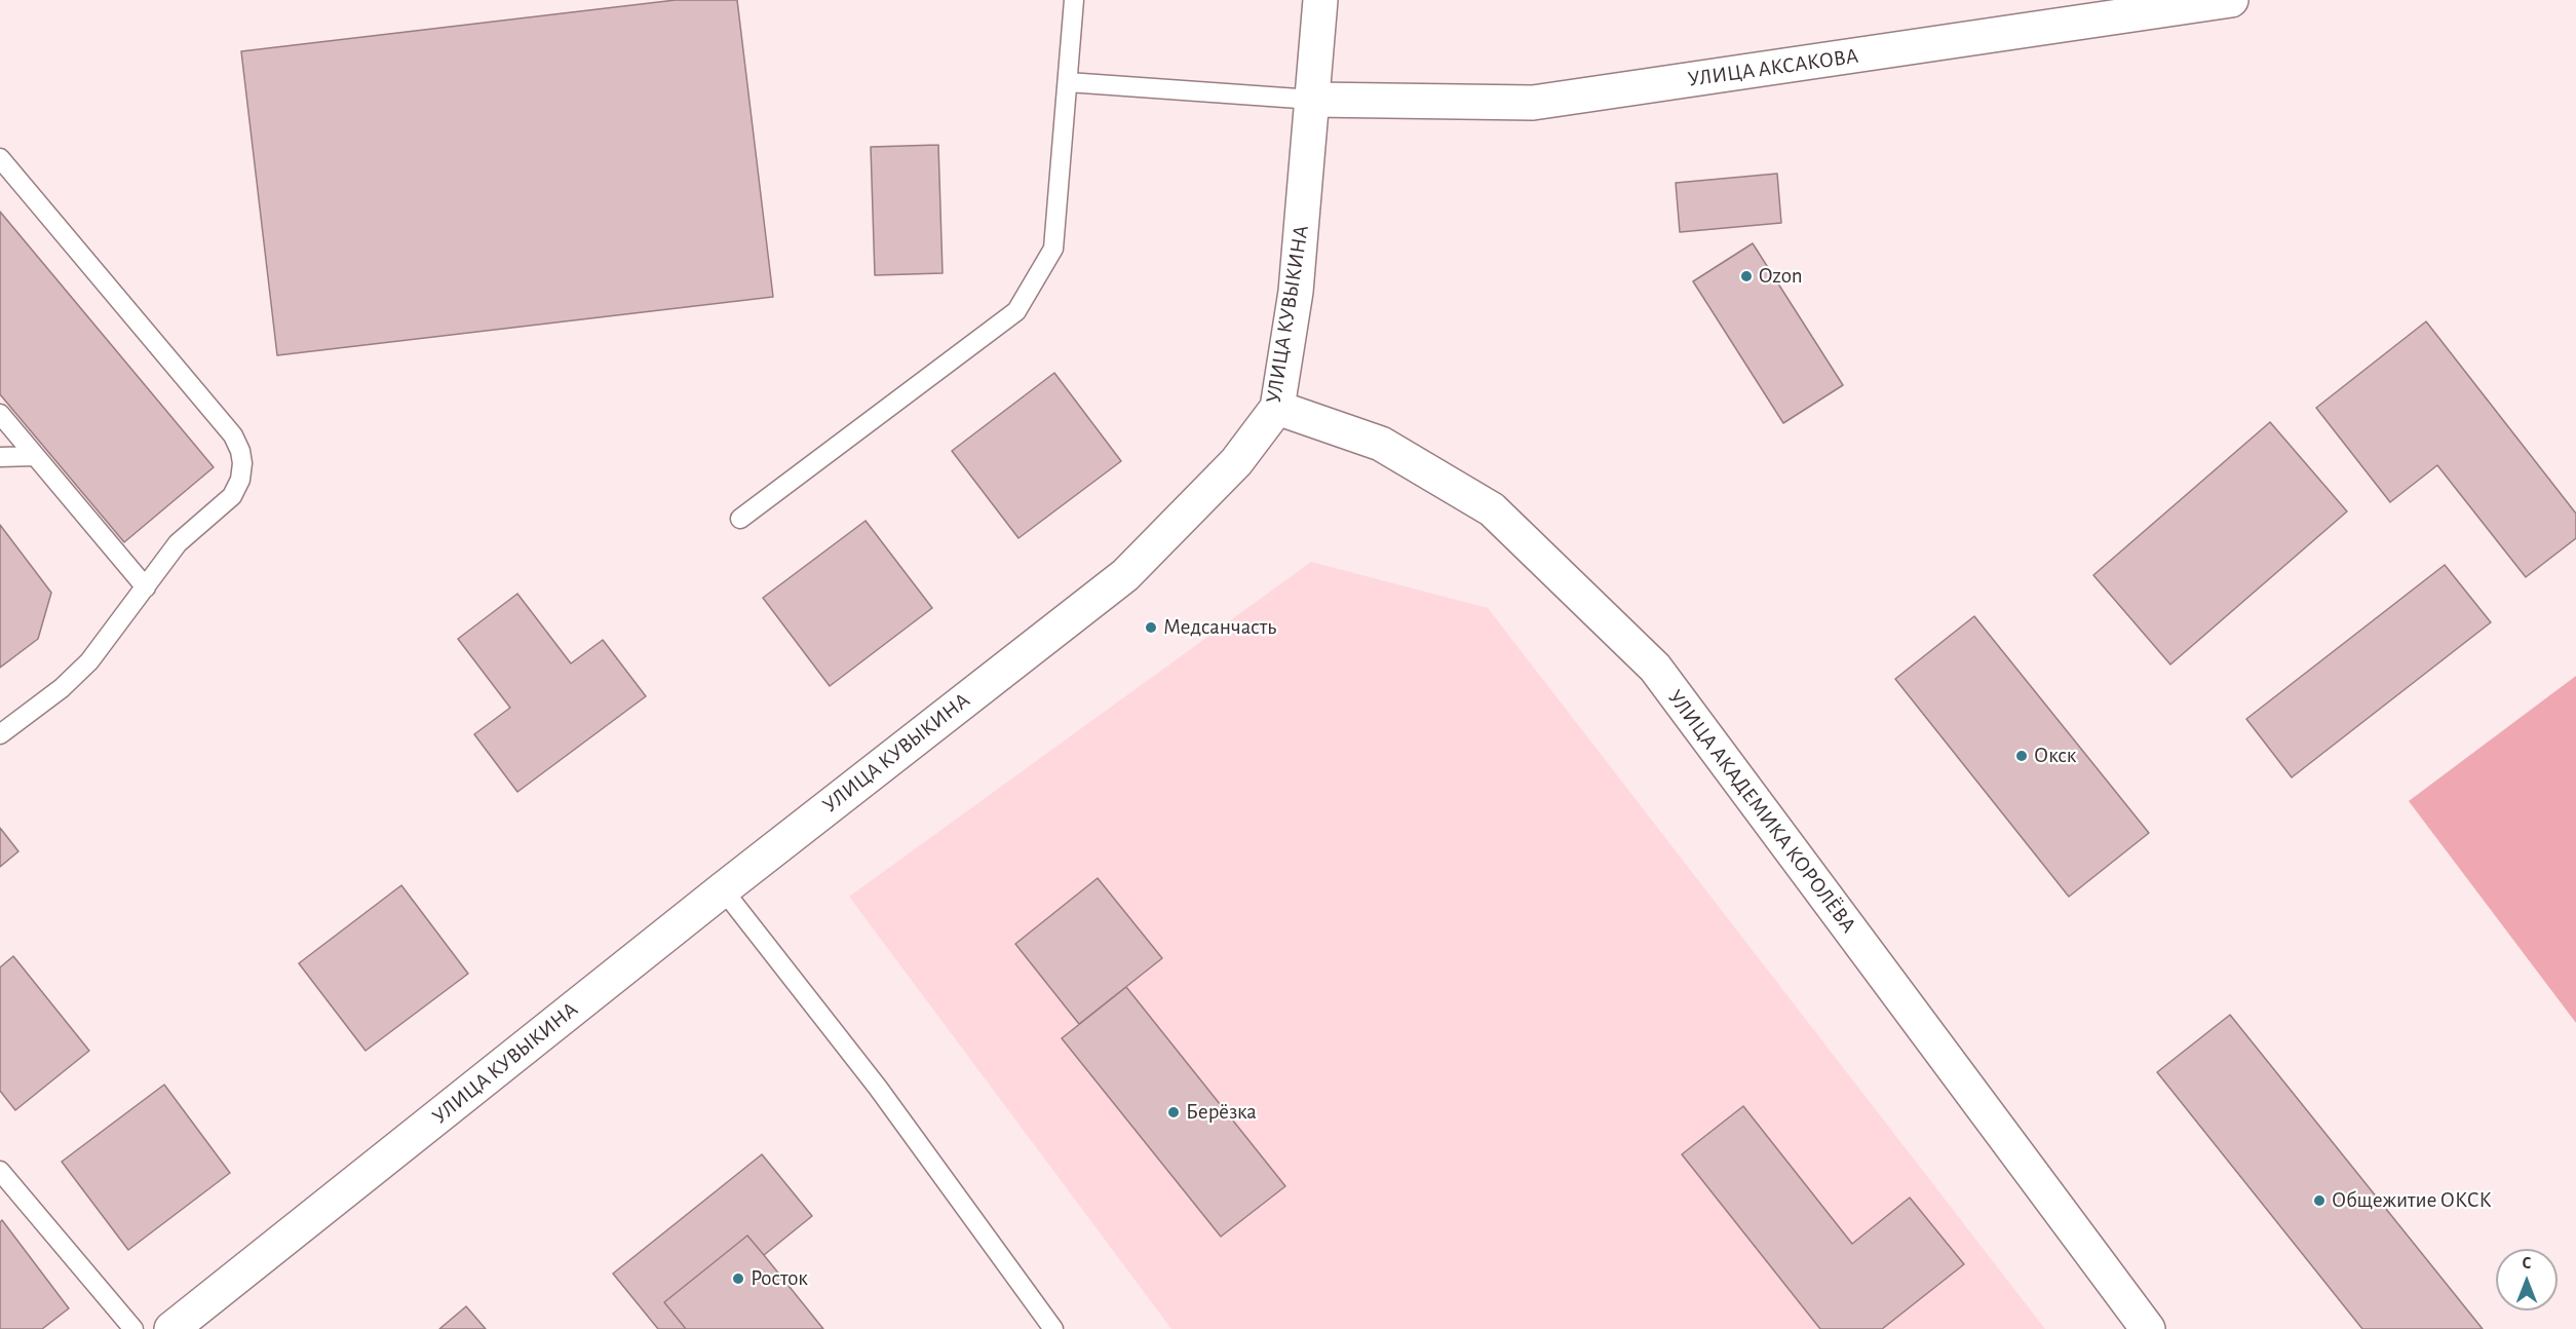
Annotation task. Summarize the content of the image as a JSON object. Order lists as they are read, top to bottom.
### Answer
{
  "streets": {
    "street": ["УЛИЦА АКСАКОВА", "УЛИЦА КУВЫКИНА", "УЛИЦА АКАДЕМИКА КОРОЛЁВА"]
  },
  "crossings": [
    ["УЛИЦА АКСАКОВА", "УЛИЦА КУВЫКИНА"],
    ["УЛИЦА КУВЫКИНА", "УЛИЦА АКАДЕМИКА КОРОЛЁВА"]
  ],
  "places": [
    "Ozon",
    "Медсанчасть",
    "Окск",
    "Берёзка",
    "Общежитие ОКСК",
    "Росток"
  ],
  "north": "top"
}
